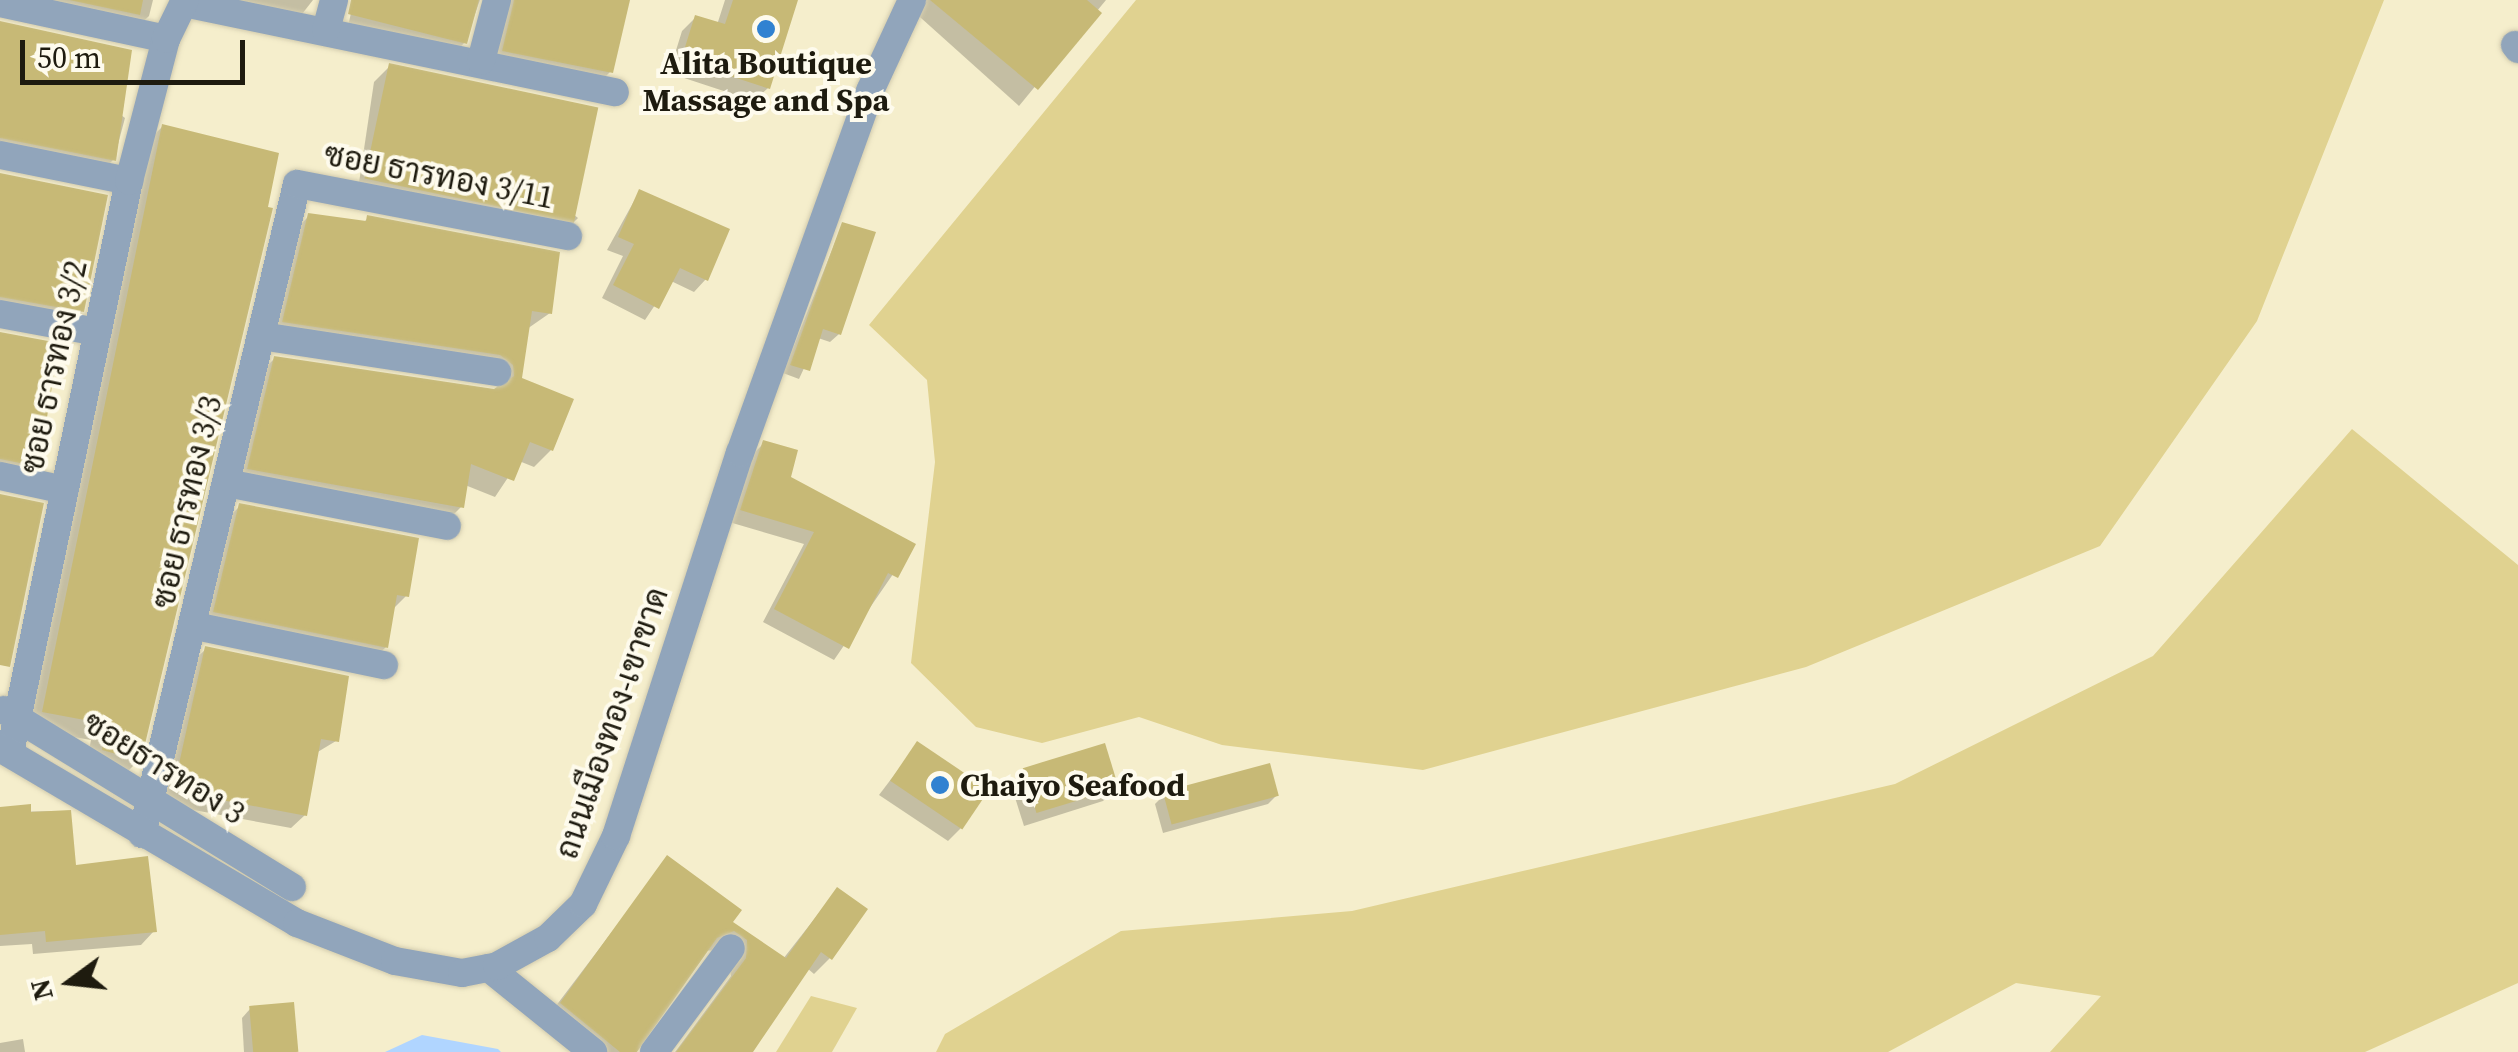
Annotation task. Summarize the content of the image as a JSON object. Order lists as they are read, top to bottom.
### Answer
{
  "streets": {
    "street": [
      "ซอย ธารทอง 3/11",
      "ซอย ธารทอง 3/2",
      "ซอย ธารทอง 3/3",
      "ถนนเมืองทอง-เขาขาด",
      "ซอยธารทอง 3"
    ]
  },
  "crossings": [
    ["ซอย ธารทอง 3/11", "ซอย ธารทอง 3/3"],
    ["ซอย ธารทอง 3/2", "ถนนเมืองทอง-เขาขาด"],
    ["ซอย ธารทอง 3/2", "ซอยธารทอง 3"],
    ["ซอย ธารทอง 3/3", "ถนนเมืองทอง-เขาขาด"],
    ["ซอย ธารทอง 3/3", "ซอยธารทอง 3"]
  ],
  "places": ["Alita Boutique Massage and Spa", "Chaiyo Seafood"],
  "scale_bar": "50 m",
  "north": "left"
}
